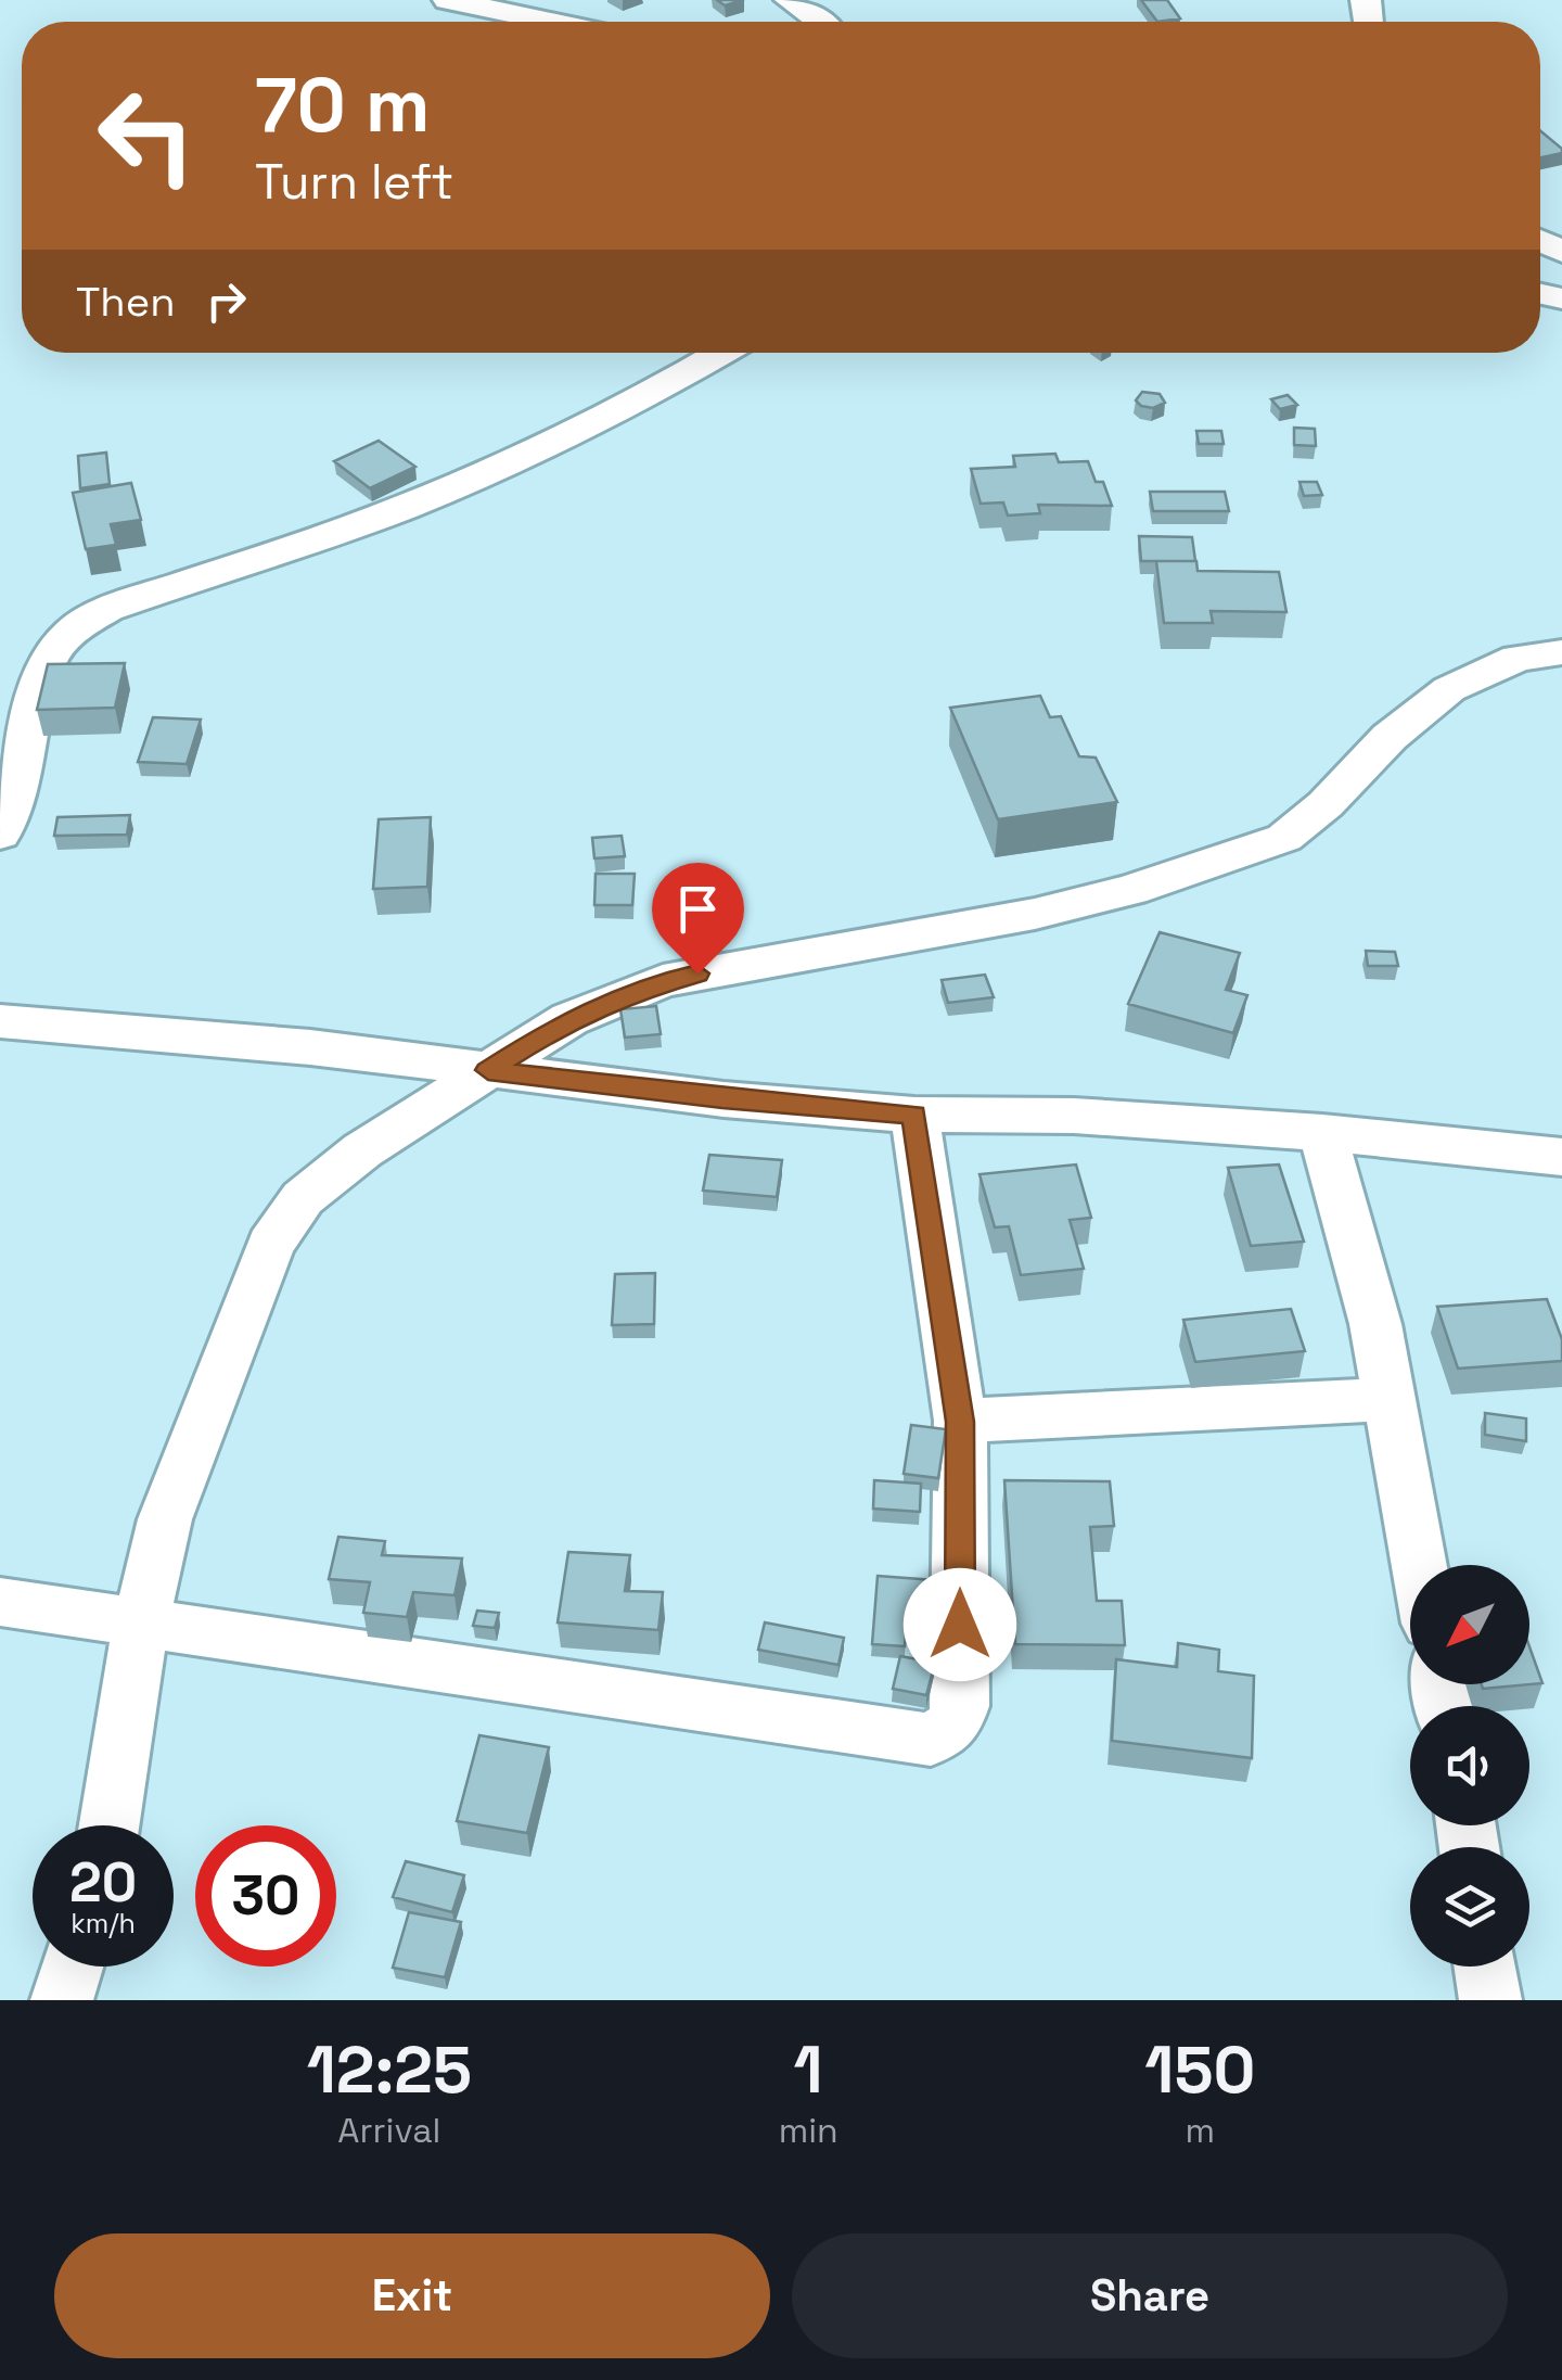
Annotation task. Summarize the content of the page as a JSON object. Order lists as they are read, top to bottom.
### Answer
{
  "north": "bottom left",
  "page": {
    "turn": ["70 m", "Turn left"],
    "then": "Then",
    "speed": "20 km/h",
    "limit": "30",
    "eta": [
      "12:25",
      "Arrival",
      "1",
      "min",
      "150",
      "m"
    ],
    "buttons": ["Exit", "Share"]
  }
}
